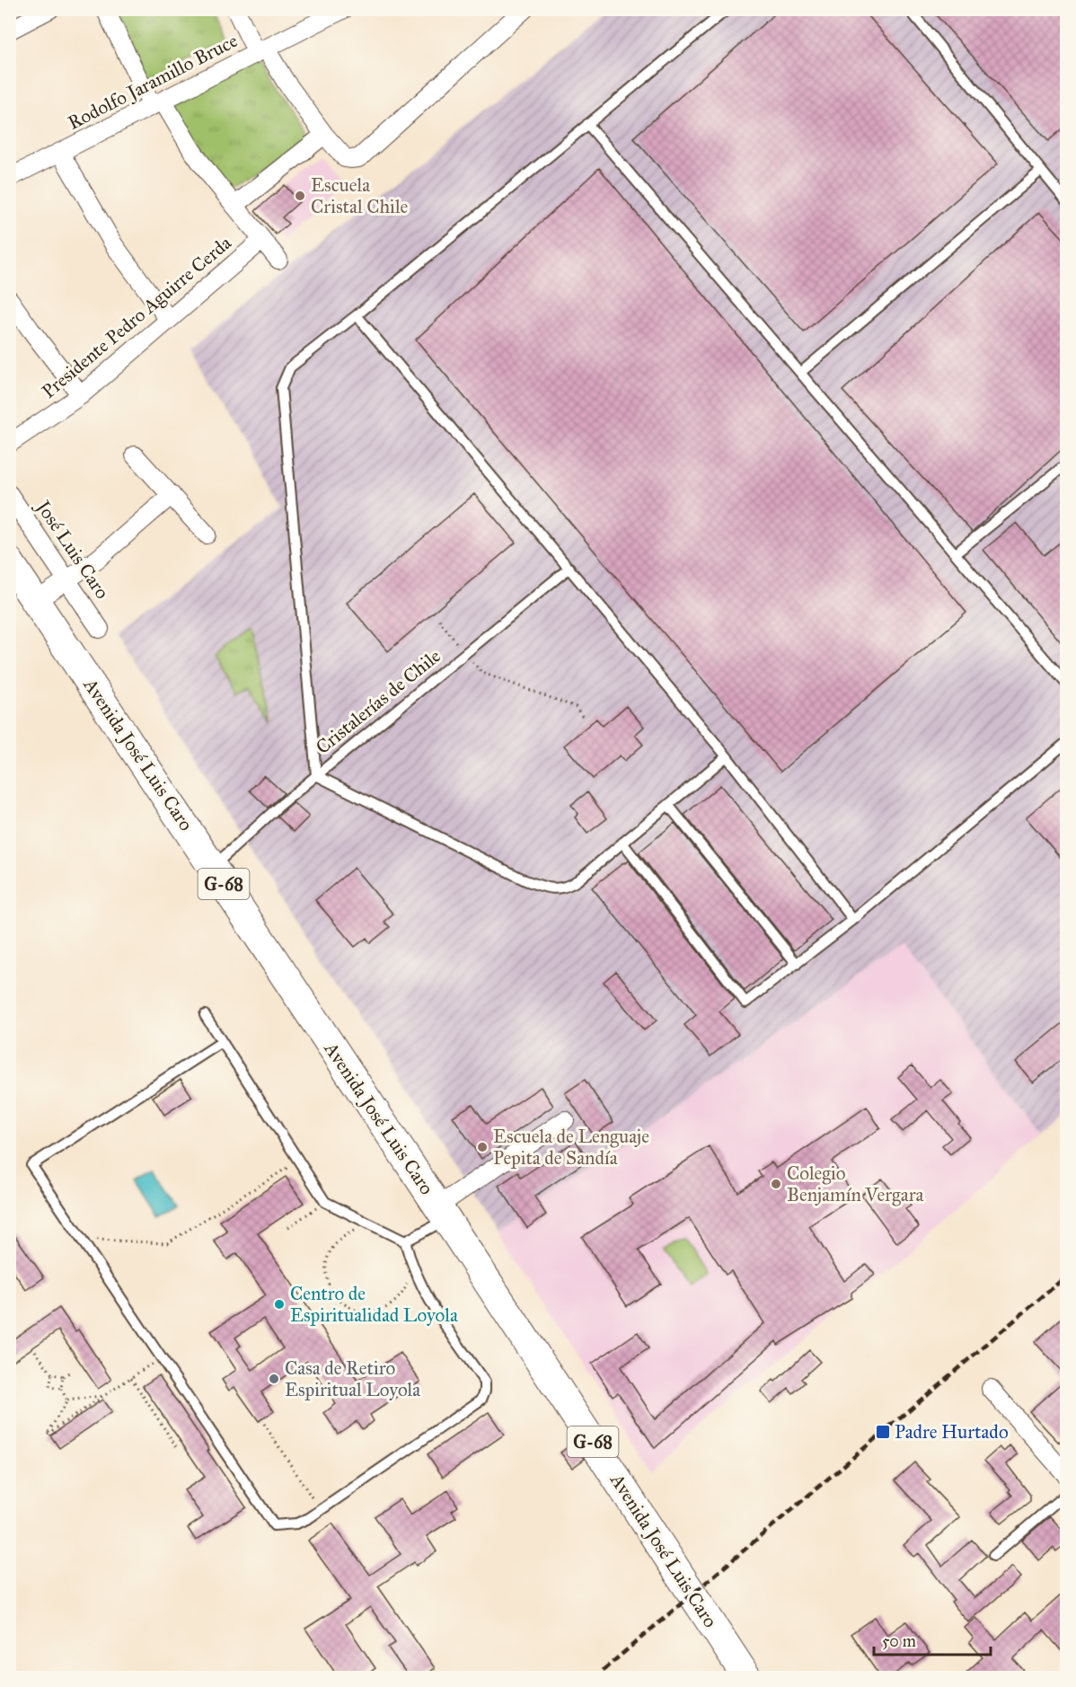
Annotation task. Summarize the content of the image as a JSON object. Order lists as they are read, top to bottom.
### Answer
{
  "streets": {
    "main road": ["Avenida José Luis Caro", "G-68"],
    "street": ["Rodolfo Jaramillo Bruce", "Presidente Pedro Aguirre Cerda", "José Luis Caro"],
    "lane": ["Cristalerías de Chile"]
  },
  "crossings": [
    ["Cristalerías de Chile", "Avenida José Luis Caro"]
  ],
  "places": {
    "other": [
      "Escuela Cristal Chile",
      "Escuela de Lenguaje Pepita de Sandía",
      "Colegio Benjamín Vergara",
      "Centro de Espiritualidad Loyola",
      "Casa de Retiro Espiritual Loyola"
    ],
    "transit": ["Padre Hurtado"]
  },
  "scale_bar": "50 m"
}
